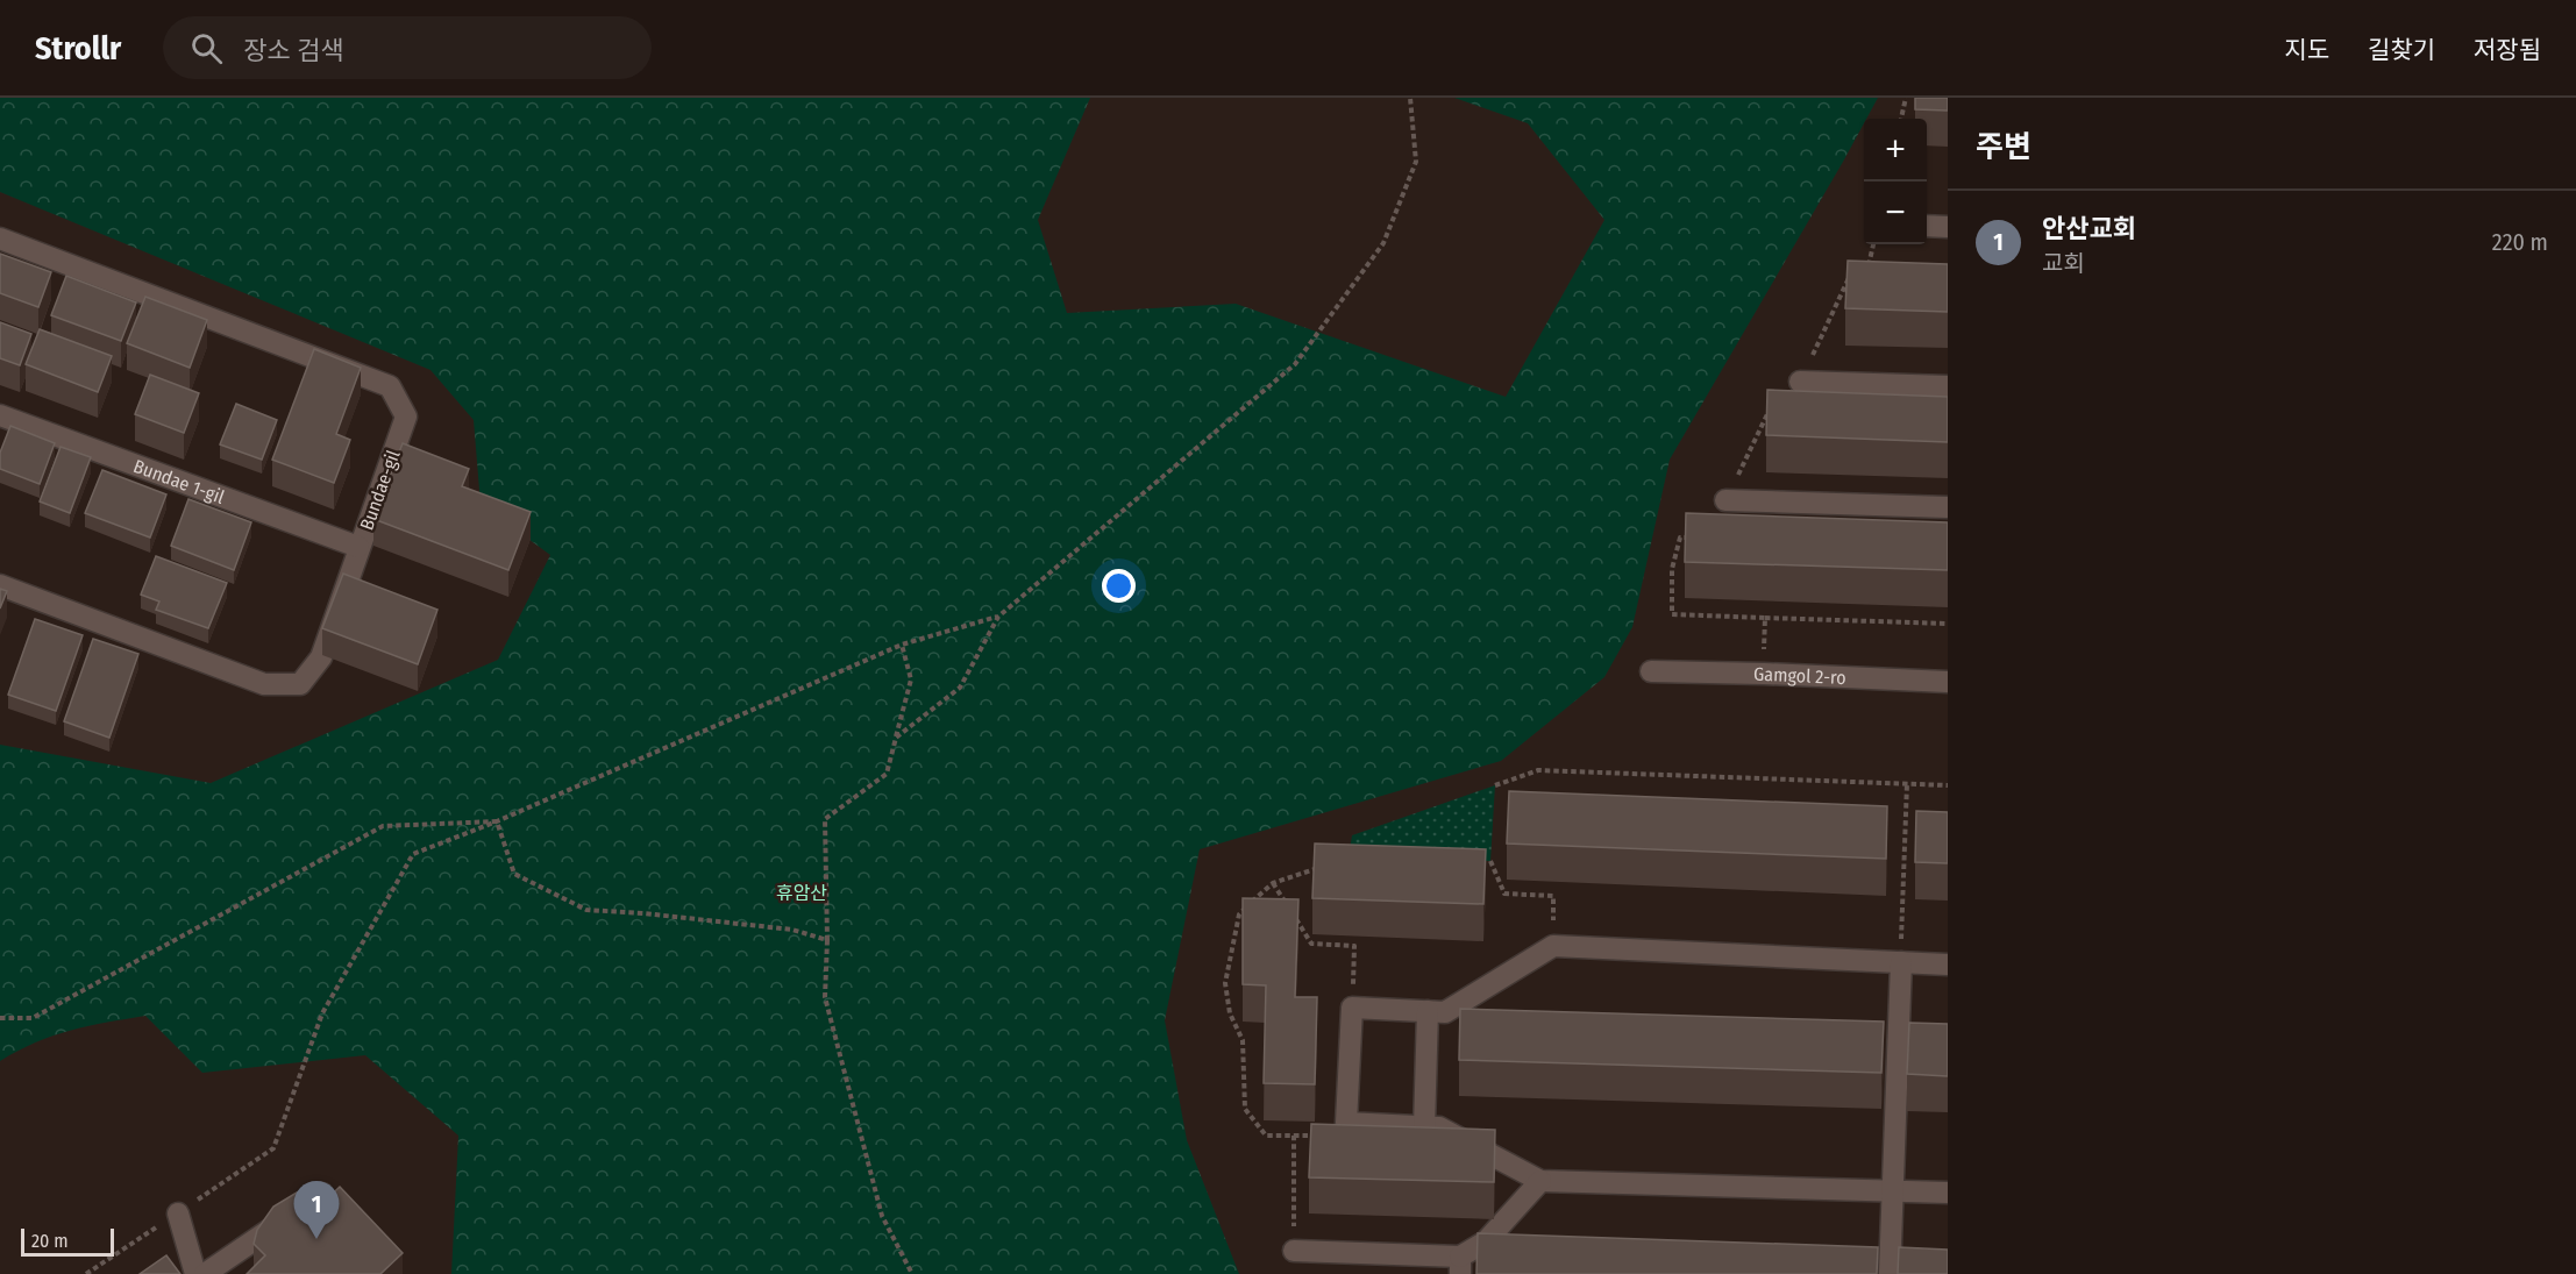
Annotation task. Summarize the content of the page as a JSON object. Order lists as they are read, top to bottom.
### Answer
{
  "streets": {
    "street": ["Bundae 1-gil", "Bundae-gil", "Gamgol 2-ro"]
  },
  "crossings": [
    ["Bundae 1-gil", "Bundae-gil"]
  ],
  "parks": ["휴암산"],
  "scale_bar": "20 m",
  "page": {
    "header": "Strollr",
    "search": "장소 검색",
    "nav": ["지도", "길찾기", "저장됨"],
    "heading": "주변",
    "map_buttons": ["+", "−"],
    "list": [
      {
        "mark": "1",
        "name": "안산교회",
        "note": "교회",
        "value": "220 m"
      }
    ],
    "pins": "1",
    "scale": "20 m"
  }
}
